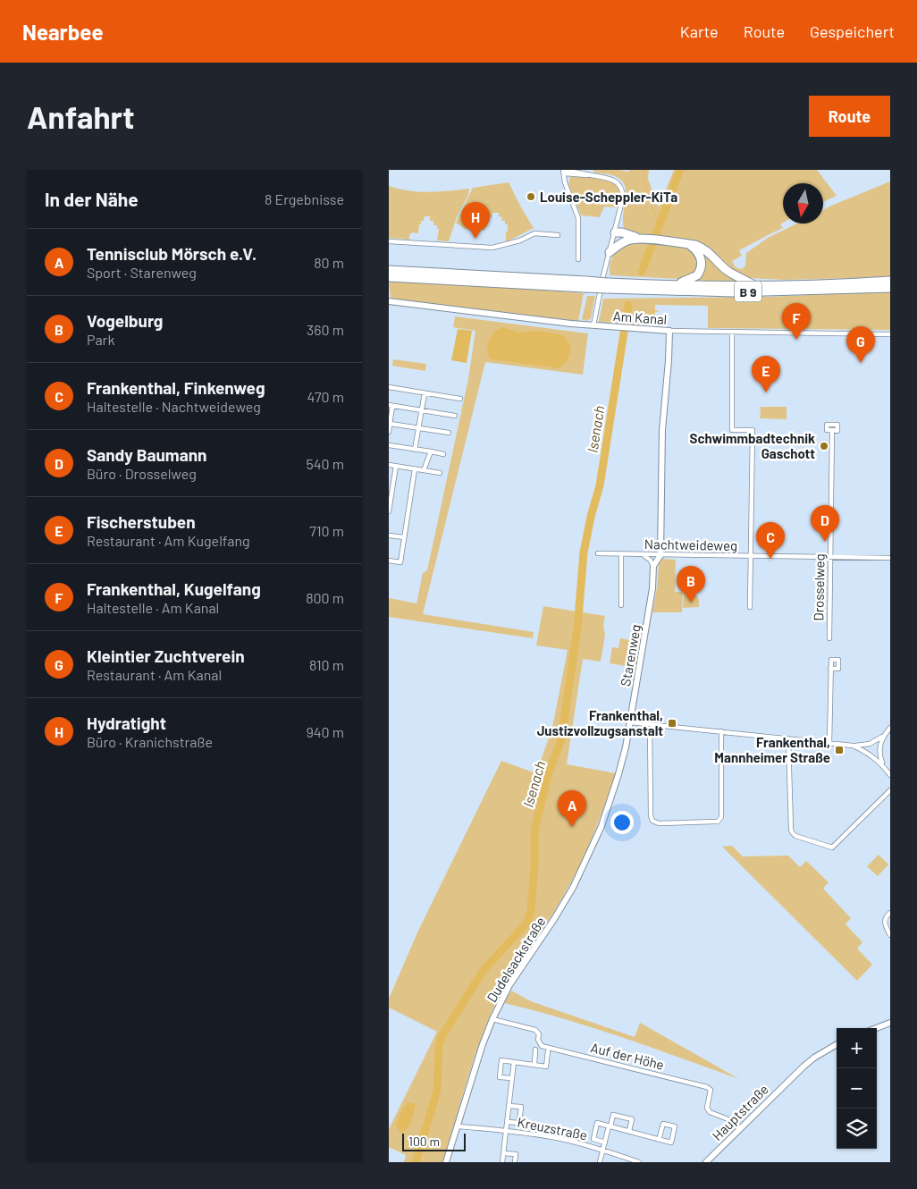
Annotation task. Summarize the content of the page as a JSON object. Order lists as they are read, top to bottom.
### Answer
{
  "streets": {
    "highway": ["B 9"],
    "street": [
      "Am Kanal",
      "Nachtweideweg",
      "Drosselweg",
      "Starenweg",
      "Dudelsackstraße",
      "Auf der Höhe",
      "Hauptstraße",
      "Kreuzstraße"
    ]
  },
  "crossings": [
    ["Nachtweideweg", "Drosselweg"],
    ["Nachtweideweg", "Starenweg"],
    ["Starenweg", "Dudelsackstraße"],
    ["Dudelsackstraße", "Auf der Höhe"],
    ["Dudelsackstraße", "Kreuzstraße"],
    ["Auf der Höhe", "Hauptstraße"]
  ],
  "water": ["Isenach"],
  "places": {
    "other": ["Louise-Scheppler-KiTa", "Schwimmbadtechnik Gaschott"],
    "transit": ["Frankenthal, Justizvollzugsanstalt", "Frankenthal, Mannheimer Straße"]
  },
  "scale_bar": "100 m",
  "north": "bottom",
  "page": {
    "header": "Nearbee",
    "nav": ["Karte", "Route", "Gespeichert"],
    "buttons": "Route",
    "title": "Anfahrt",
    "heading": ["In der Nähe", "8 Ergebnisse"],
    "pins": [
      "H",
      "F",
      "G",
      "E",
      "D",
      "C",
      "B",
      "A"
    ],
    "list": [
      {
        "mark": "A",
        "name": "Tennisclub Mörsch e.V.",
        "note": "Sport · Starenweg",
        "value": "80 m"
      },
      {
        "mark": "B",
        "name": "Vogelburg",
        "note": "Park",
        "value": "360 m"
      },
      {
        "mark": "C",
        "name": "Frankenthal, Finkenweg",
        "note": "Haltestelle · Nachtweideweg",
        "value": "470 m"
      },
      {
        "mark": "D",
        "name": "Sandy Baumann",
        "note": "Büro · Drosselweg",
        "value": "540 m"
      },
      {
        "mark": "E",
        "name": "Fischerstuben",
        "note": "Restaurant · Am Kugelfang",
        "value": "710 m"
      },
      {
        "mark": "F",
        "name": "Frankenthal, Kugelfang",
        "note": "Haltestelle · Am Kanal",
        "value": "800 m"
      },
      {
        "mark": "G",
        "name": "Kleintier Zuchtverein",
        "note": "Restaurant · Am Kanal",
        "value": "810 m"
      },
      {
        "mark": "H",
        "name": "Hydratight",
        "note": "Büro · Kranichstraße",
        "value": "940 m"
      }
    ],
    "map_buttons": ["+", "−"],
    "scale": "100 m"
  }
}
